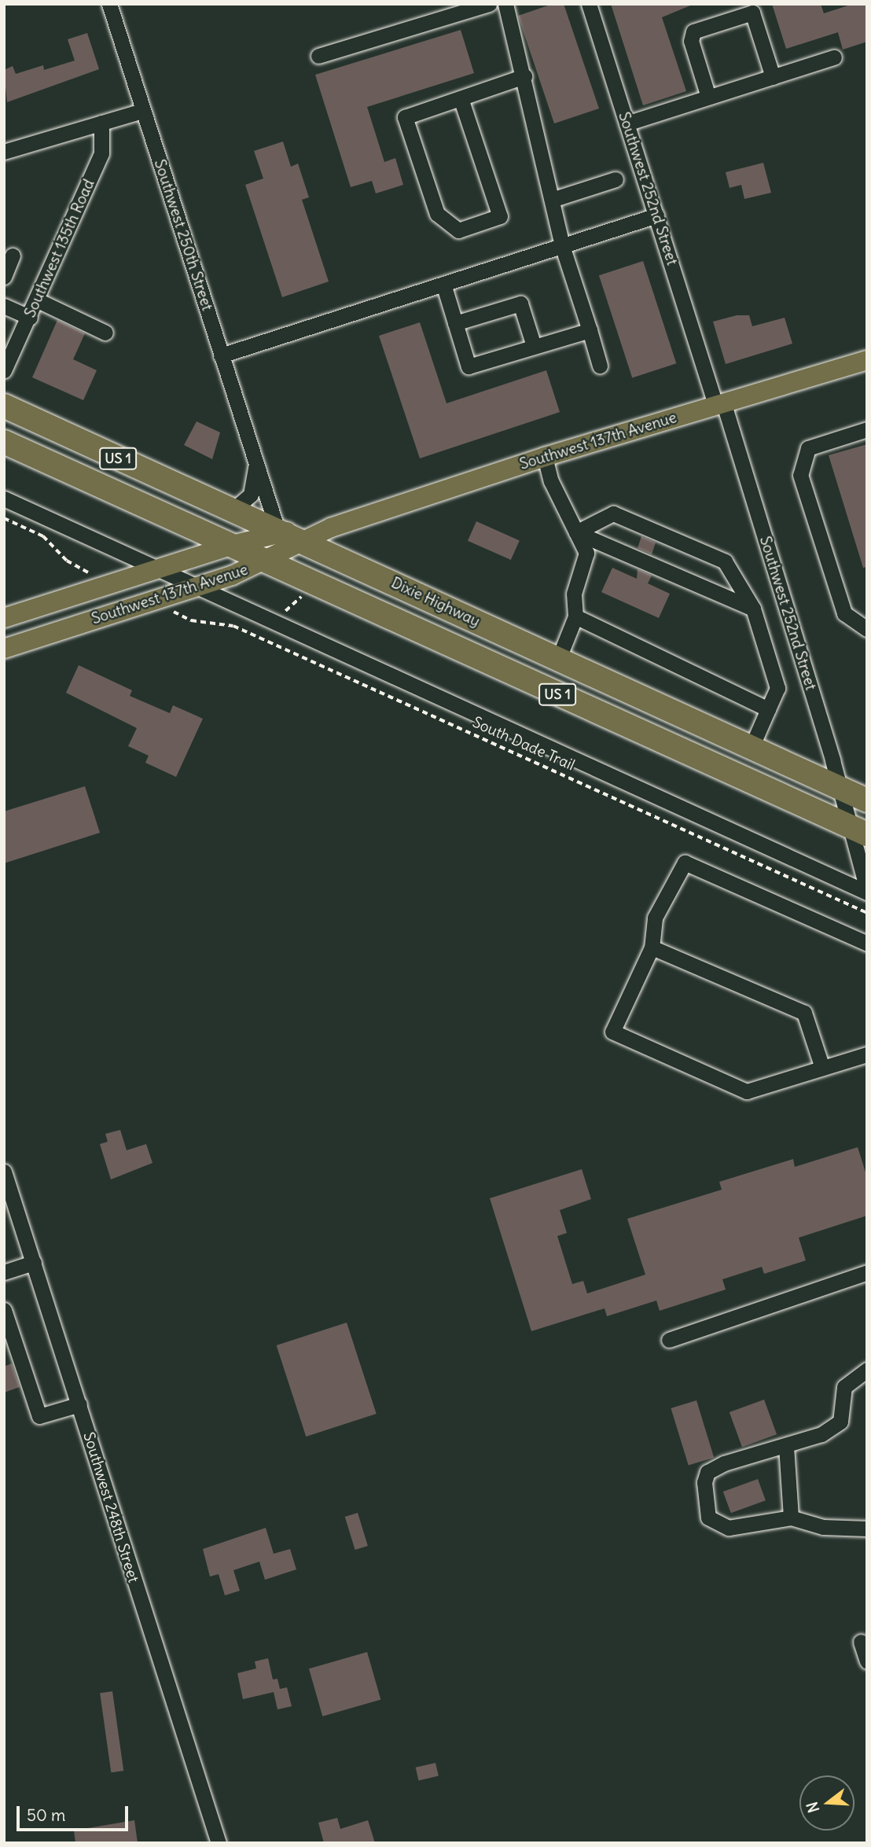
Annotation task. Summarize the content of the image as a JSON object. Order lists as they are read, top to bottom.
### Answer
{
  "streets": {
    "highway": ["US 1", "Dixie Highway"],
    "main road": ["Southwest 137th Avenue"],
    "street": [
      "Southwest 252nd Street",
      "Southwest 250th Street",
      "Southwest 135th Road",
      "Southwest 248th Street"
    ],
    "path": ["South Dade Trail"]
  },
  "crossings": [
    ["Southwest 252nd Street", "Southwest 137th Avenue"],
    ["Southwest 252nd Street", "US 1"],
    ["Southwest 252nd Street", "Dixie Highway"],
    ["Southwest 250th Street", "Southwest 137th Avenue"],
    ["Southwest 250th Street", "Dixie Highway"],
    ["Southwest 137th Avenue", "US 1"],
    ["Southwest 137th Avenue", "Dixie Highway"]
  ],
  "scale_bar": "50 m",
  "north": "left"
}
